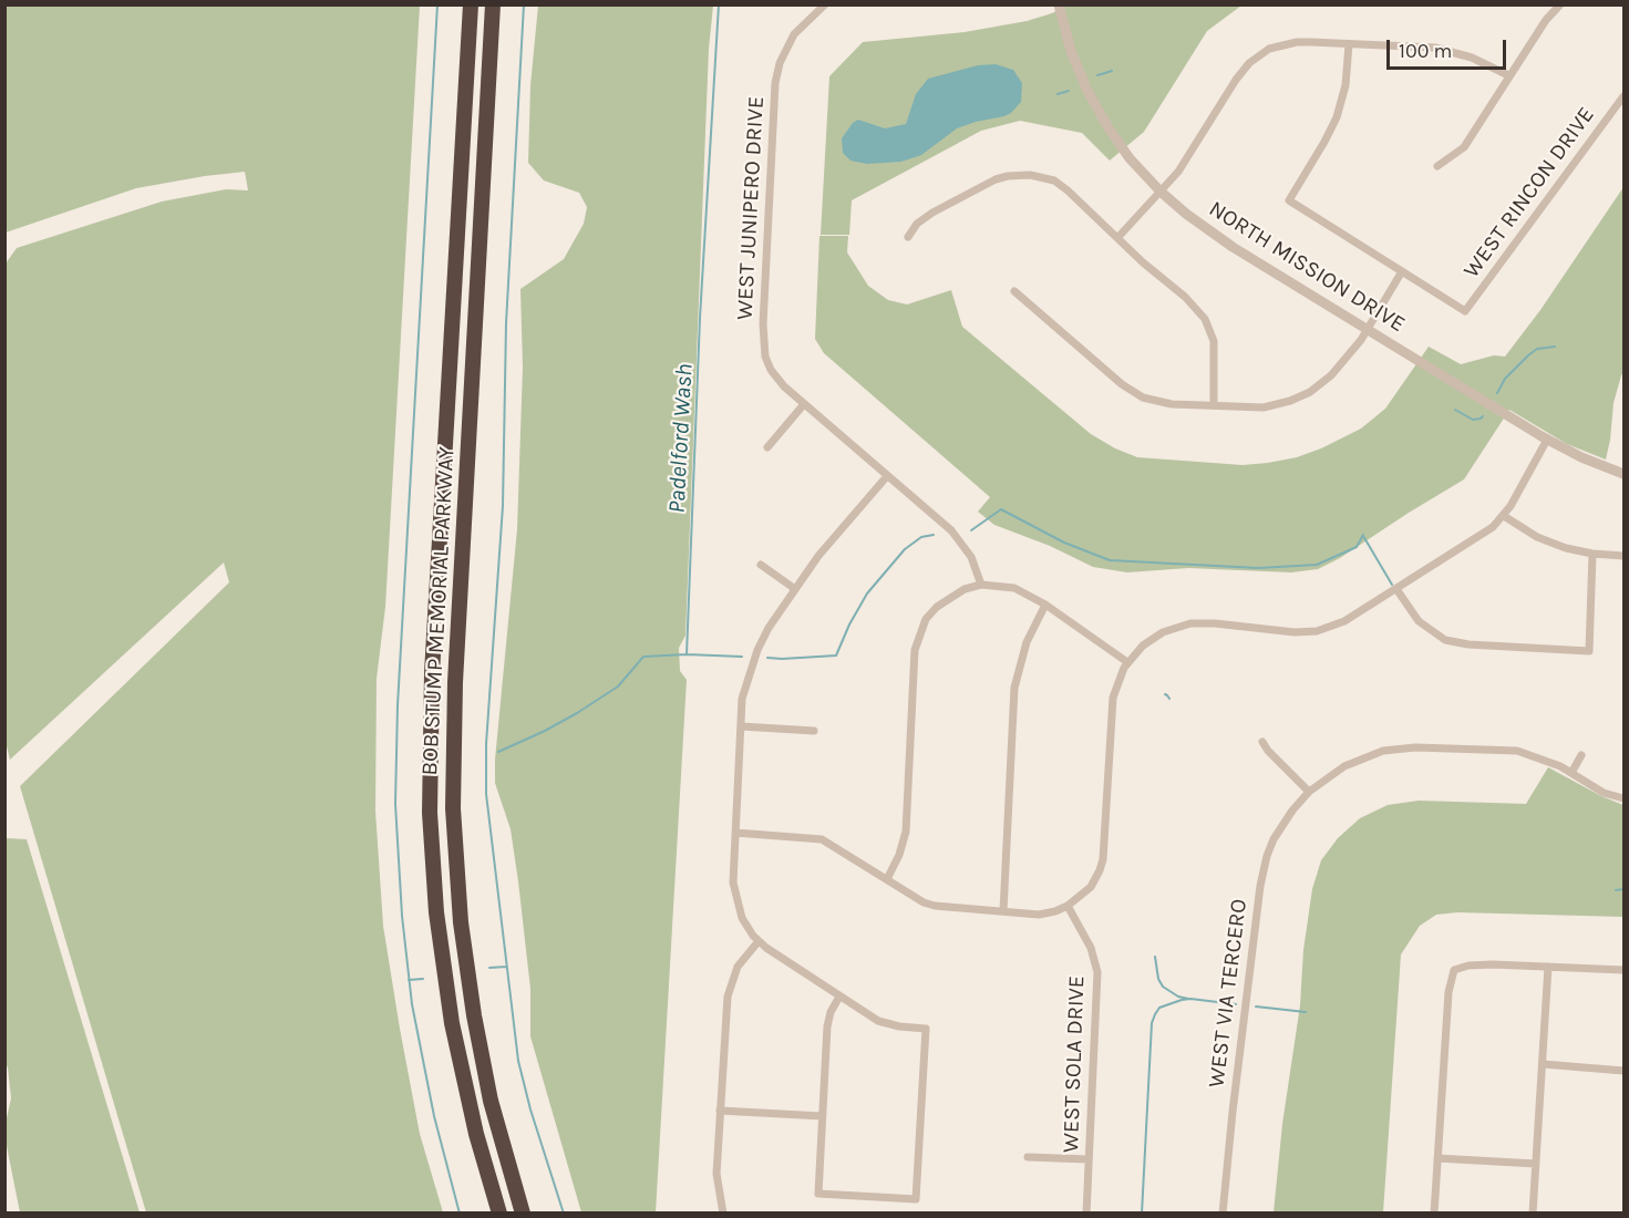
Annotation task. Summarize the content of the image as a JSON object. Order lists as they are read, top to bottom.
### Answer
{
  "streets": {
    "highway": ["BOB STUMP MEMORIAL PARKWAY"],
    "street": [
      "WEST RINCON DRIVE",
      "WEST JUNIPERO DRIVE",
      "NORTH MISSION DRIVE",
      "WEST VIA TERCERO",
      "WEST SOLA DRIVE"
    ]
  },
  "water": ["Padelford Wash"],
  "scale_bar": "100 m"
}
